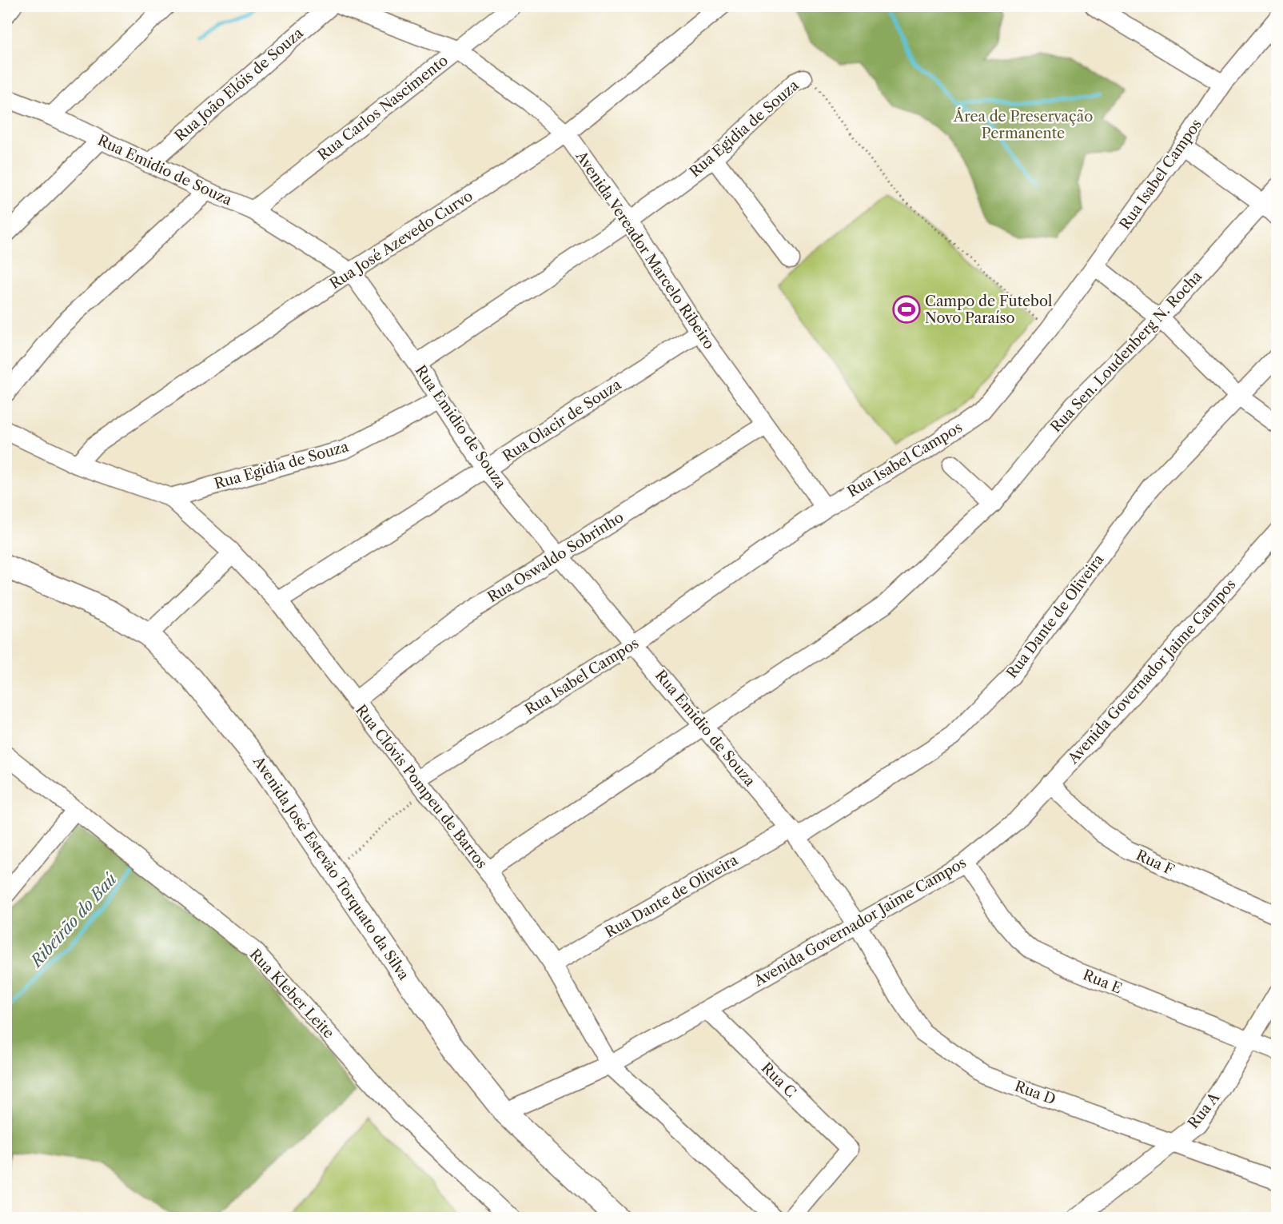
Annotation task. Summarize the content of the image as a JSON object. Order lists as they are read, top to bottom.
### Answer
{
  "streets": {
    "main road": ["Avenida José Estevão Torquato da Silva"],
    "street": [
      "Rua João Elóis de Souza",
      "Rua Carlos Nascimento",
      "Rua Egidia de Souza",
      "Rua Emidio de Souza",
      "Rua Isabel Campos",
      "Rua José Azevedo Curvo",
      "Avenida Vereador Marcelo Ribeiro",
      "Rua Sen. Loudenberg N. Rocha",
      "Rua Olacir de Souza",
      "Rua Oswaldo Sobrinho",
      "Rua Dante de Oliveira",
      "Avenida Governador Jaime Campos",
      "Rua Clóvis Pompeu de Barros",
      "Rua F",
      "Rua E",
      "Rua Kleber Leite",
      "Rua C",
      "Rua D",
      "Rua A"
    ]
  },
  "crossings": [
    ["Rua João Elóis de Souza", "Rua Emidio de Souza"],
    ["Rua Carlos Nascimento", "Rua Emidio de Souza"],
    ["Rua Carlos Nascimento", "Avenida Vereador Marcelo Ribeiro"],
    ["Rua Egidia de Souza", "Rua Emidio de Souza"],
    ["Rua Egidia de Souza", "Rua Isabel Campos"],
    ["Rua Egidia de Souza", "Avenida Vereador Marcelo Ribeiro"],
    ["Rua Egidia de Souza", "Rua Clóvis Pompeu de Barros"],
    ["Rua Emidio de Souza", "Rua Isabel Campos"],
    ["Rua Emidio de Souza", "Rua José Azevedo Curvo"],
    ["Rua Emidio de Souza", "Rua Sen. Loudenberg N. Rocha"],
    ["Rua Emidio de Souza", "Rua Olacir de Souza"],
    ["Rua Emidio de Souza", "Rua Oswaldo Sobrinho"],
    ["Rua Emidio de Souza", "Rua Dante de Oliveira"],
    ["Rua Emidio de Souza", "Avenida Governador Jaime Campos"],
    ["Rua Emidio de Souza", "Rua D"],
    ["Rua Isabel Campos", "Avenida Vereador Marcelo Ribeiro"],
    ["Rua Isabel Campos", "Rua Clóvis Pompeu de Barros"],
    ["Rua José Azevedo Curvo", "Avenida Vereador Marcelo Ribeiro"],
    ["Rua José Azevedo Curvo", "Rua Clóvis Pompeu de Barros"],
    ["Avenida Vereador Marcelo Ribeiro", "Rua Olacir de Souza"],
    ["Avenida Vereador Marcelo Ribeiro", "Rua Oswaldo Sobrinho"],
    ["Rua Sen. Loudenberg N. Rocha", "Rua Clóvis Pompeu de Barros"],
    ["Rua Olacir de Souza", "Rua Clóvis Pompeu de Barros"],
    ["Rua Oswaldo Sobrinho", "Rua Clóvis Pompeu de Barros"],
    ["Rua Dante de Oliveira", "Rua Clóvis Pompeu de Barros"],
    ["Avenida Governador Jaime Campos", "Rua Clóvis Pompeu de Barros"],
    ["Avenida Governador Jaime Campos", "Rua F"],
    ["Avenida Governador Jaime Campos", "Avenida José Estevão Torquato da Silva"],
    ["Avenida Governador Jaime Campos", "Rua E"],
    ["Avenida Governador Jaime Campos", "Rua C"],
    ["Avenida Governador Jaime Campos", "Rua D"],
    ["Rua E", "Rua A"],
    ["Rua D", "Rua A"]
  ],
  "water": ["Ribeirão do Baú"],
  "parks": ["Área de Preservação Permanente"],
  "places": {
    "sports": ["Campo de Futebol Novo Paraíso"]
  }
}
